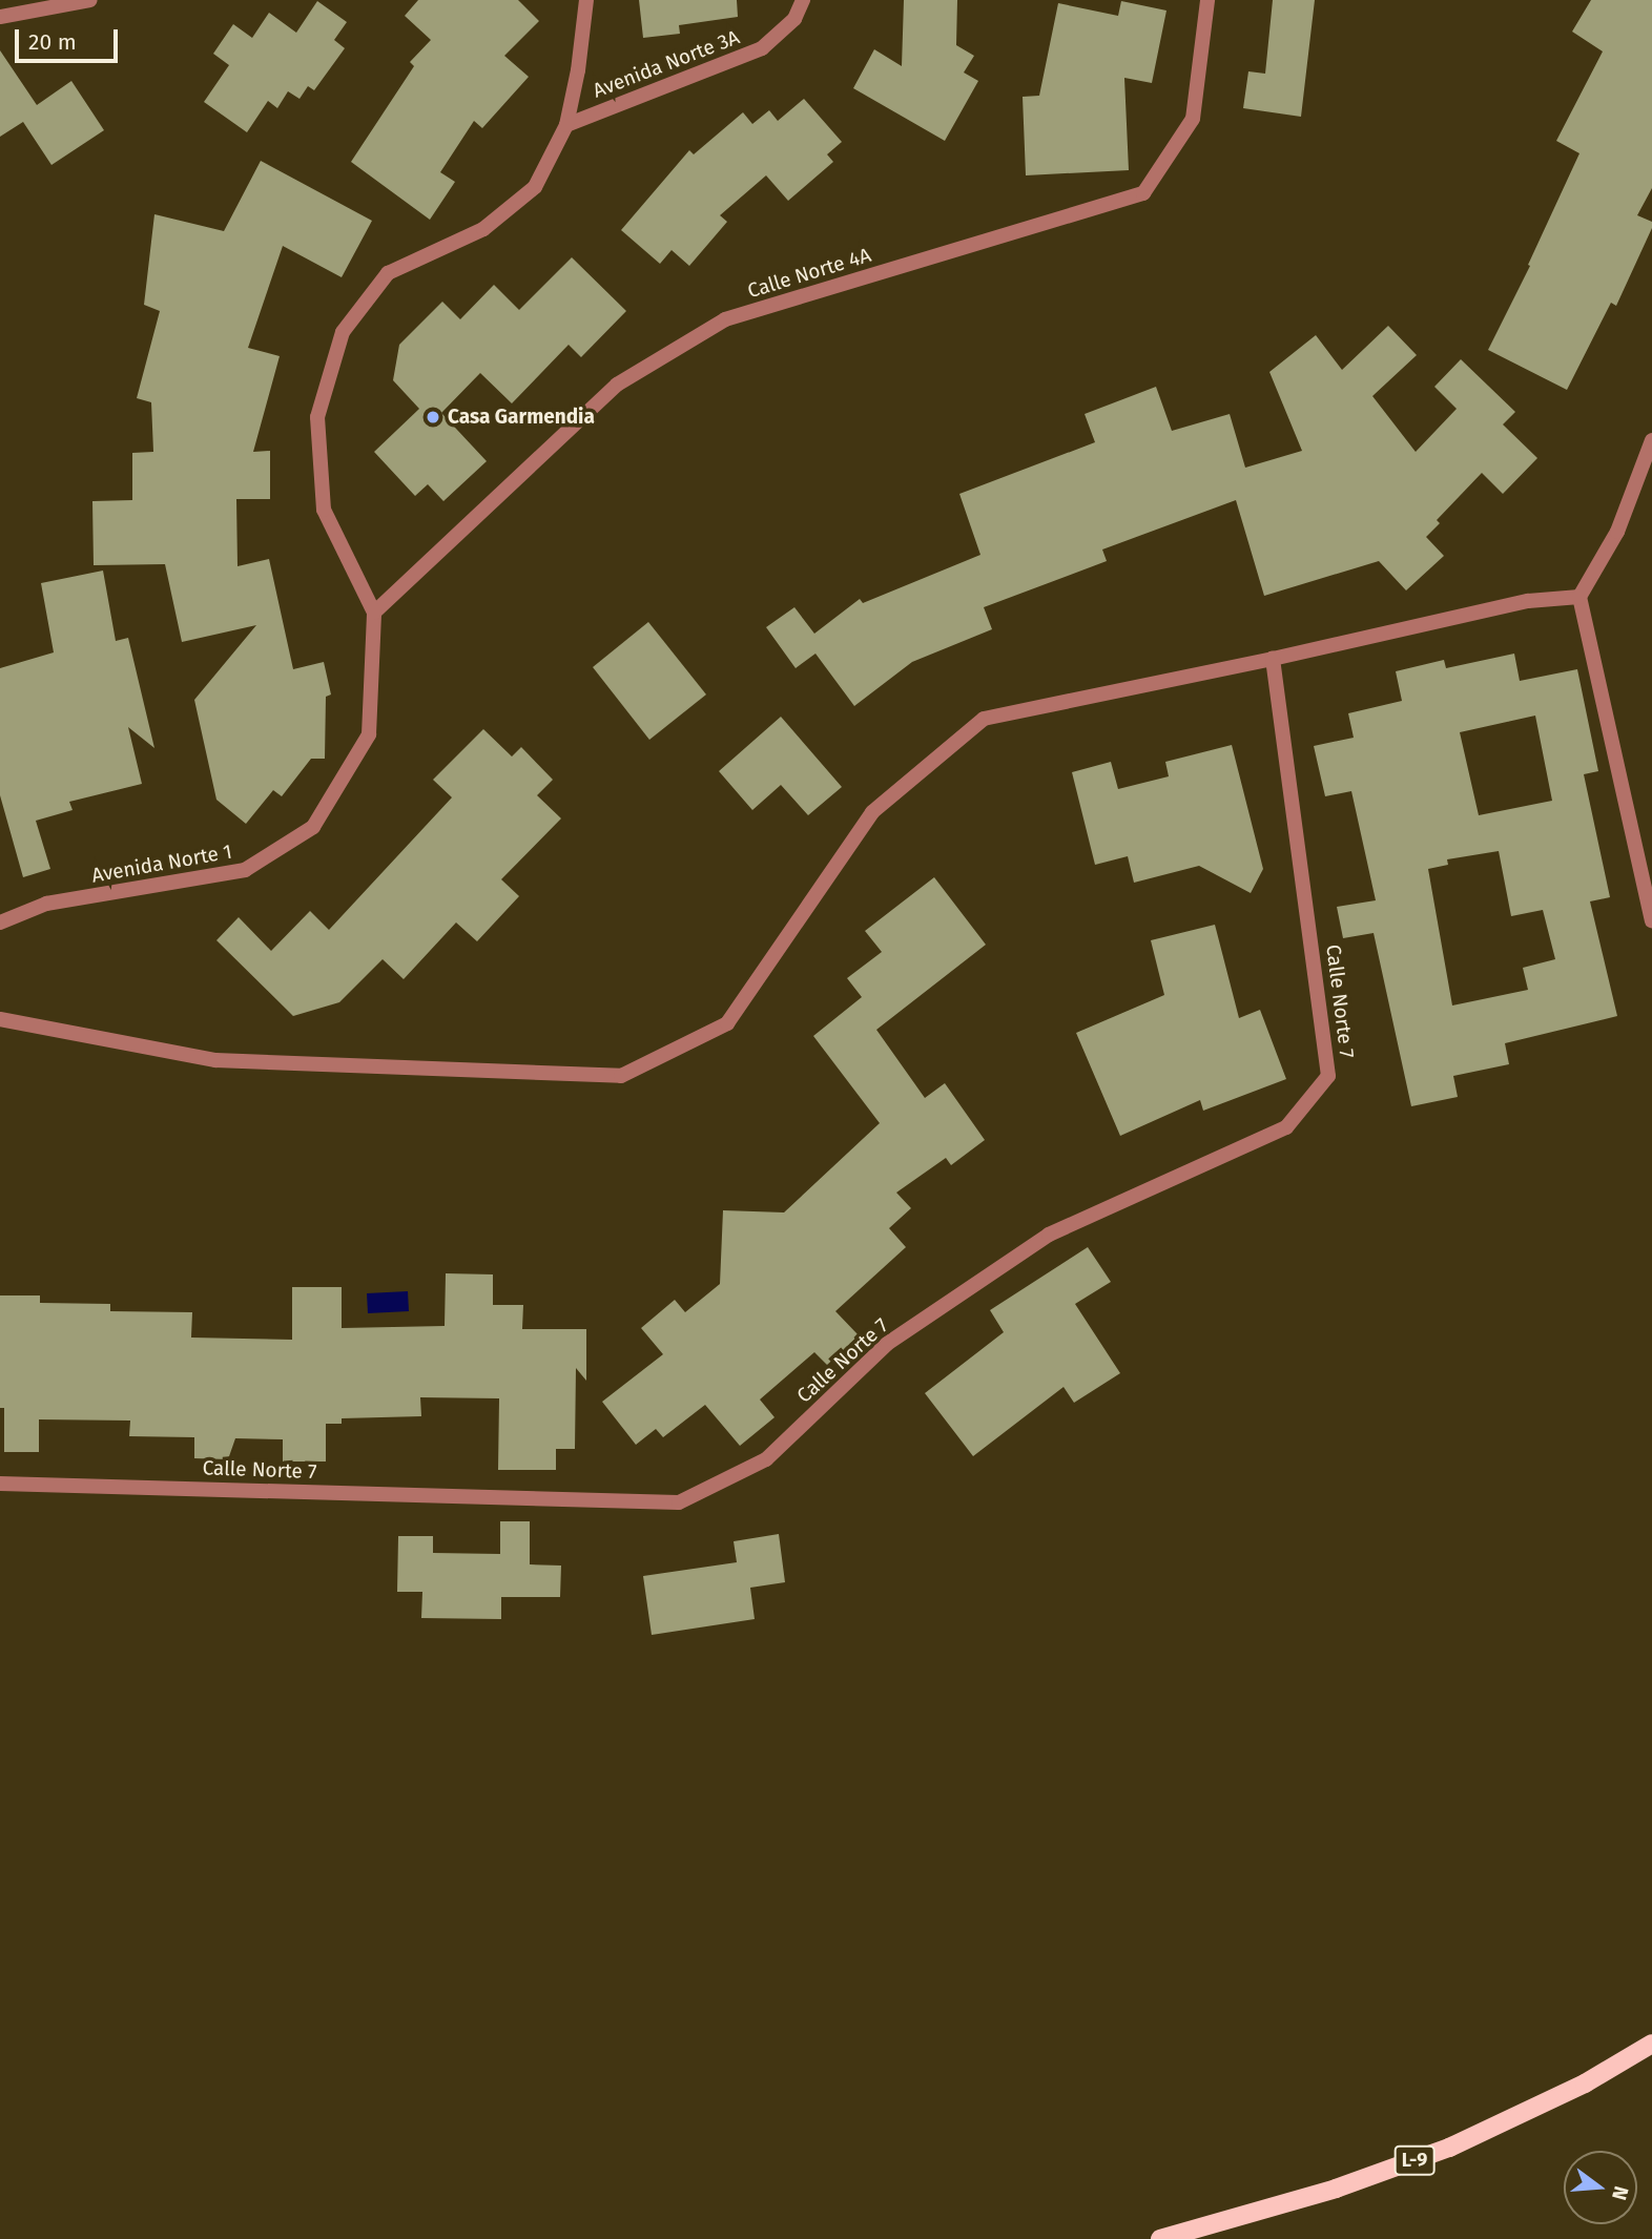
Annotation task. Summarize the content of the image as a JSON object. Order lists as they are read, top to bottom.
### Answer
{
  "streets": {
    "main road": ["L-9"],
    "street": [
      "Avenida Norte 3A",
      "Calle Norte 4A",
      "Avenida Norte 1",
      "Calle Norte 7"
    ]
  },
  "crossings": [
    ["Calle Norte 4A", "Avenida Norte 1"]
  ],
  "places": ["Casa Garmendia"],
  "scale_bar": "20 m",
  "north": "right"
}
